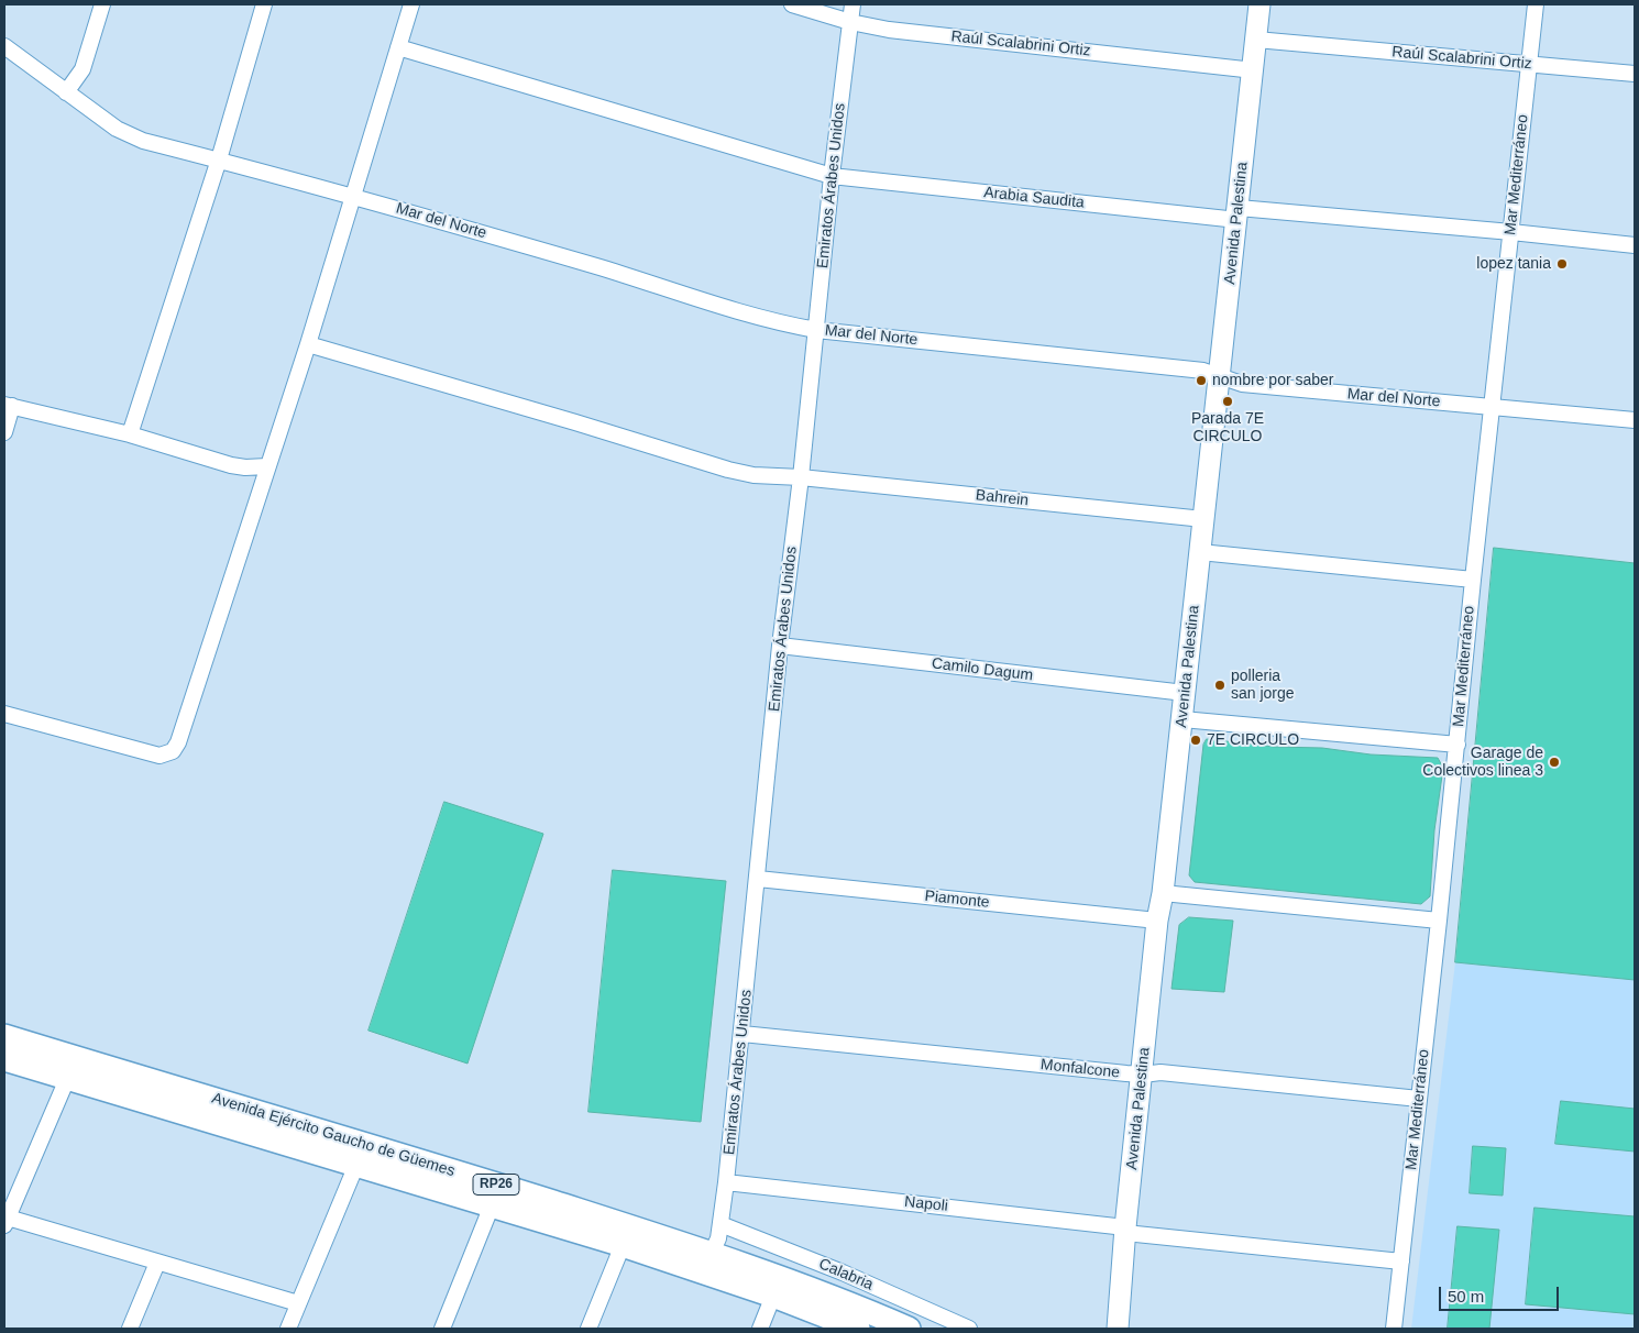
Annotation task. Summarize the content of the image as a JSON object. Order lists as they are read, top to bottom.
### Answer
{
  "streets": {
    "main road": ["Avenida Ejército Gaucho de Güemes", "RP26"],
    "street": [
      "Raúl Scalabrini Ortiz",
      "Mar Mediterráneo",
      "Emiratos Árabes Unidos",
      "Arabia Saudita",
      "Mar del Norte",
      "Avenida Palestina",
      "Bahrein",
      "Camilo Dagum",
      "Piamonte",
      "Monfalcone",
      "Napoli",
      "Calabria"
    ]
  },
  "crossings": [
    ["Raúl Scalabrini Ortiz", "Mar Mediterráneo"],
    ["Raúl Scalabrini Ortiz", "Emiratos Árabes Unidos"],
    ["Raúl Scalabrini Ortiz", "Avenida Palestina"],
    ["Mar Mediterráneo", "Arabia Saudita"],
    ["Mar Mediterráneo", "Mar del Norte"],
    ["Mar Mediterráneo", "Monfalcone"],
    ["Mar Mediterráneo", "Napoli"],
    ["Emiratos Árabes Unidos", "Arabia Saudita"],
    ["Emiratos Árabes Unidos", "Mar del Norte"],
    ["Emiratos Árabes Unidos", "Bahrein"],
    ["Emiratos Árabes Unidos", "Camilo Dagum"],
    ["Emiratos Árabes Unidos", "Piamonte"],
    ["Emiratos Árabes Unidos", "Monfalcone"],
    ["Emiratos Árabes Unidos", "Avenida Ejército Gaucho de Güemes"],
    ["Emiratos Árabes Unidos", "Napoli"],
    ["Emiratos Árabes Unidos", "Calabria"],
    ["Arabia Saudita", "Avenida Palestina"],
    ["Mar del Norte", "Avenida Palestina"],
    ["Avenida Palestina", "Bahrein"],
    ["Avenida Palestina", "Camilo Dagum"],
    ["Avenida Palestina", "Piamonte"],
    ["Avenida Palestina", "Monfalcone"],
    ["Avenida Palestina", "Napoli"]
  ],
  "places": [
    "lopez tania",
    "nombre por saber",
    "Parada 7E CIRCULO",
    "polleria san jorge",
    "7E CIRCULO",
    "Garage de Colectivos linea 3"
  ],
  "scale_bar": "50 m"
}
